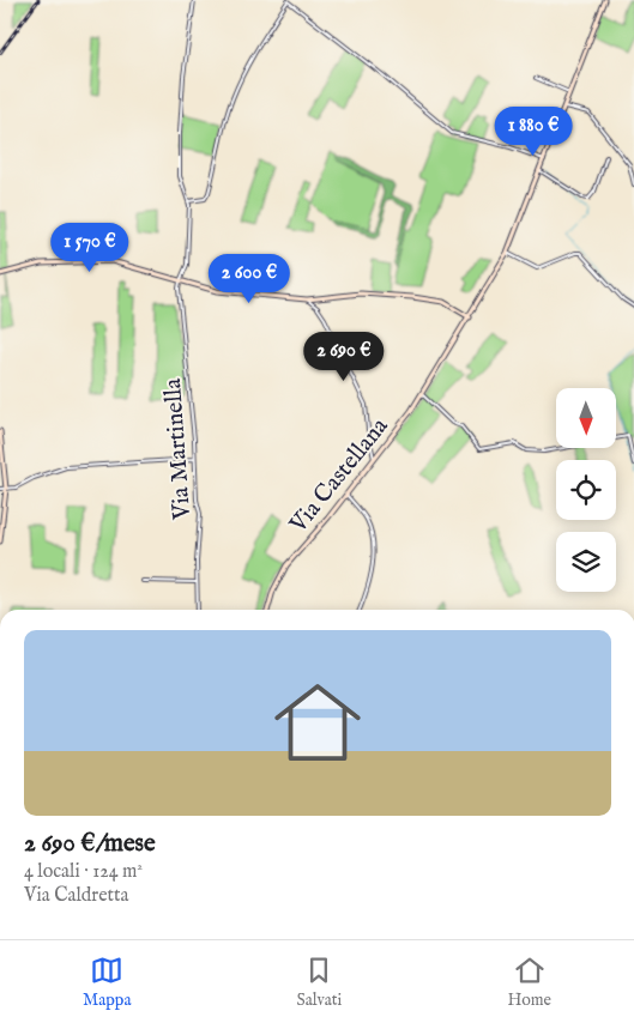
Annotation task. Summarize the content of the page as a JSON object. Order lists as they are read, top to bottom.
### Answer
{
  "streets": {
    "main road": ["Via Castellana"],
    "street": ["Via Martinella"]
  },
  "north": "bottom",
  "page": {
    "price": [
      "1 880 €",
      "1 570 €",
      "2 600 €",
      "2 690 €"
    ],
    "list": [
      {
        "name": "2 690 €/mese",
        "note": "4 locali · 124 m² · Via Caldretta"
      }
    ],
    "tabs": ["Mappa", "Salvati", "Home"]
  }
}
